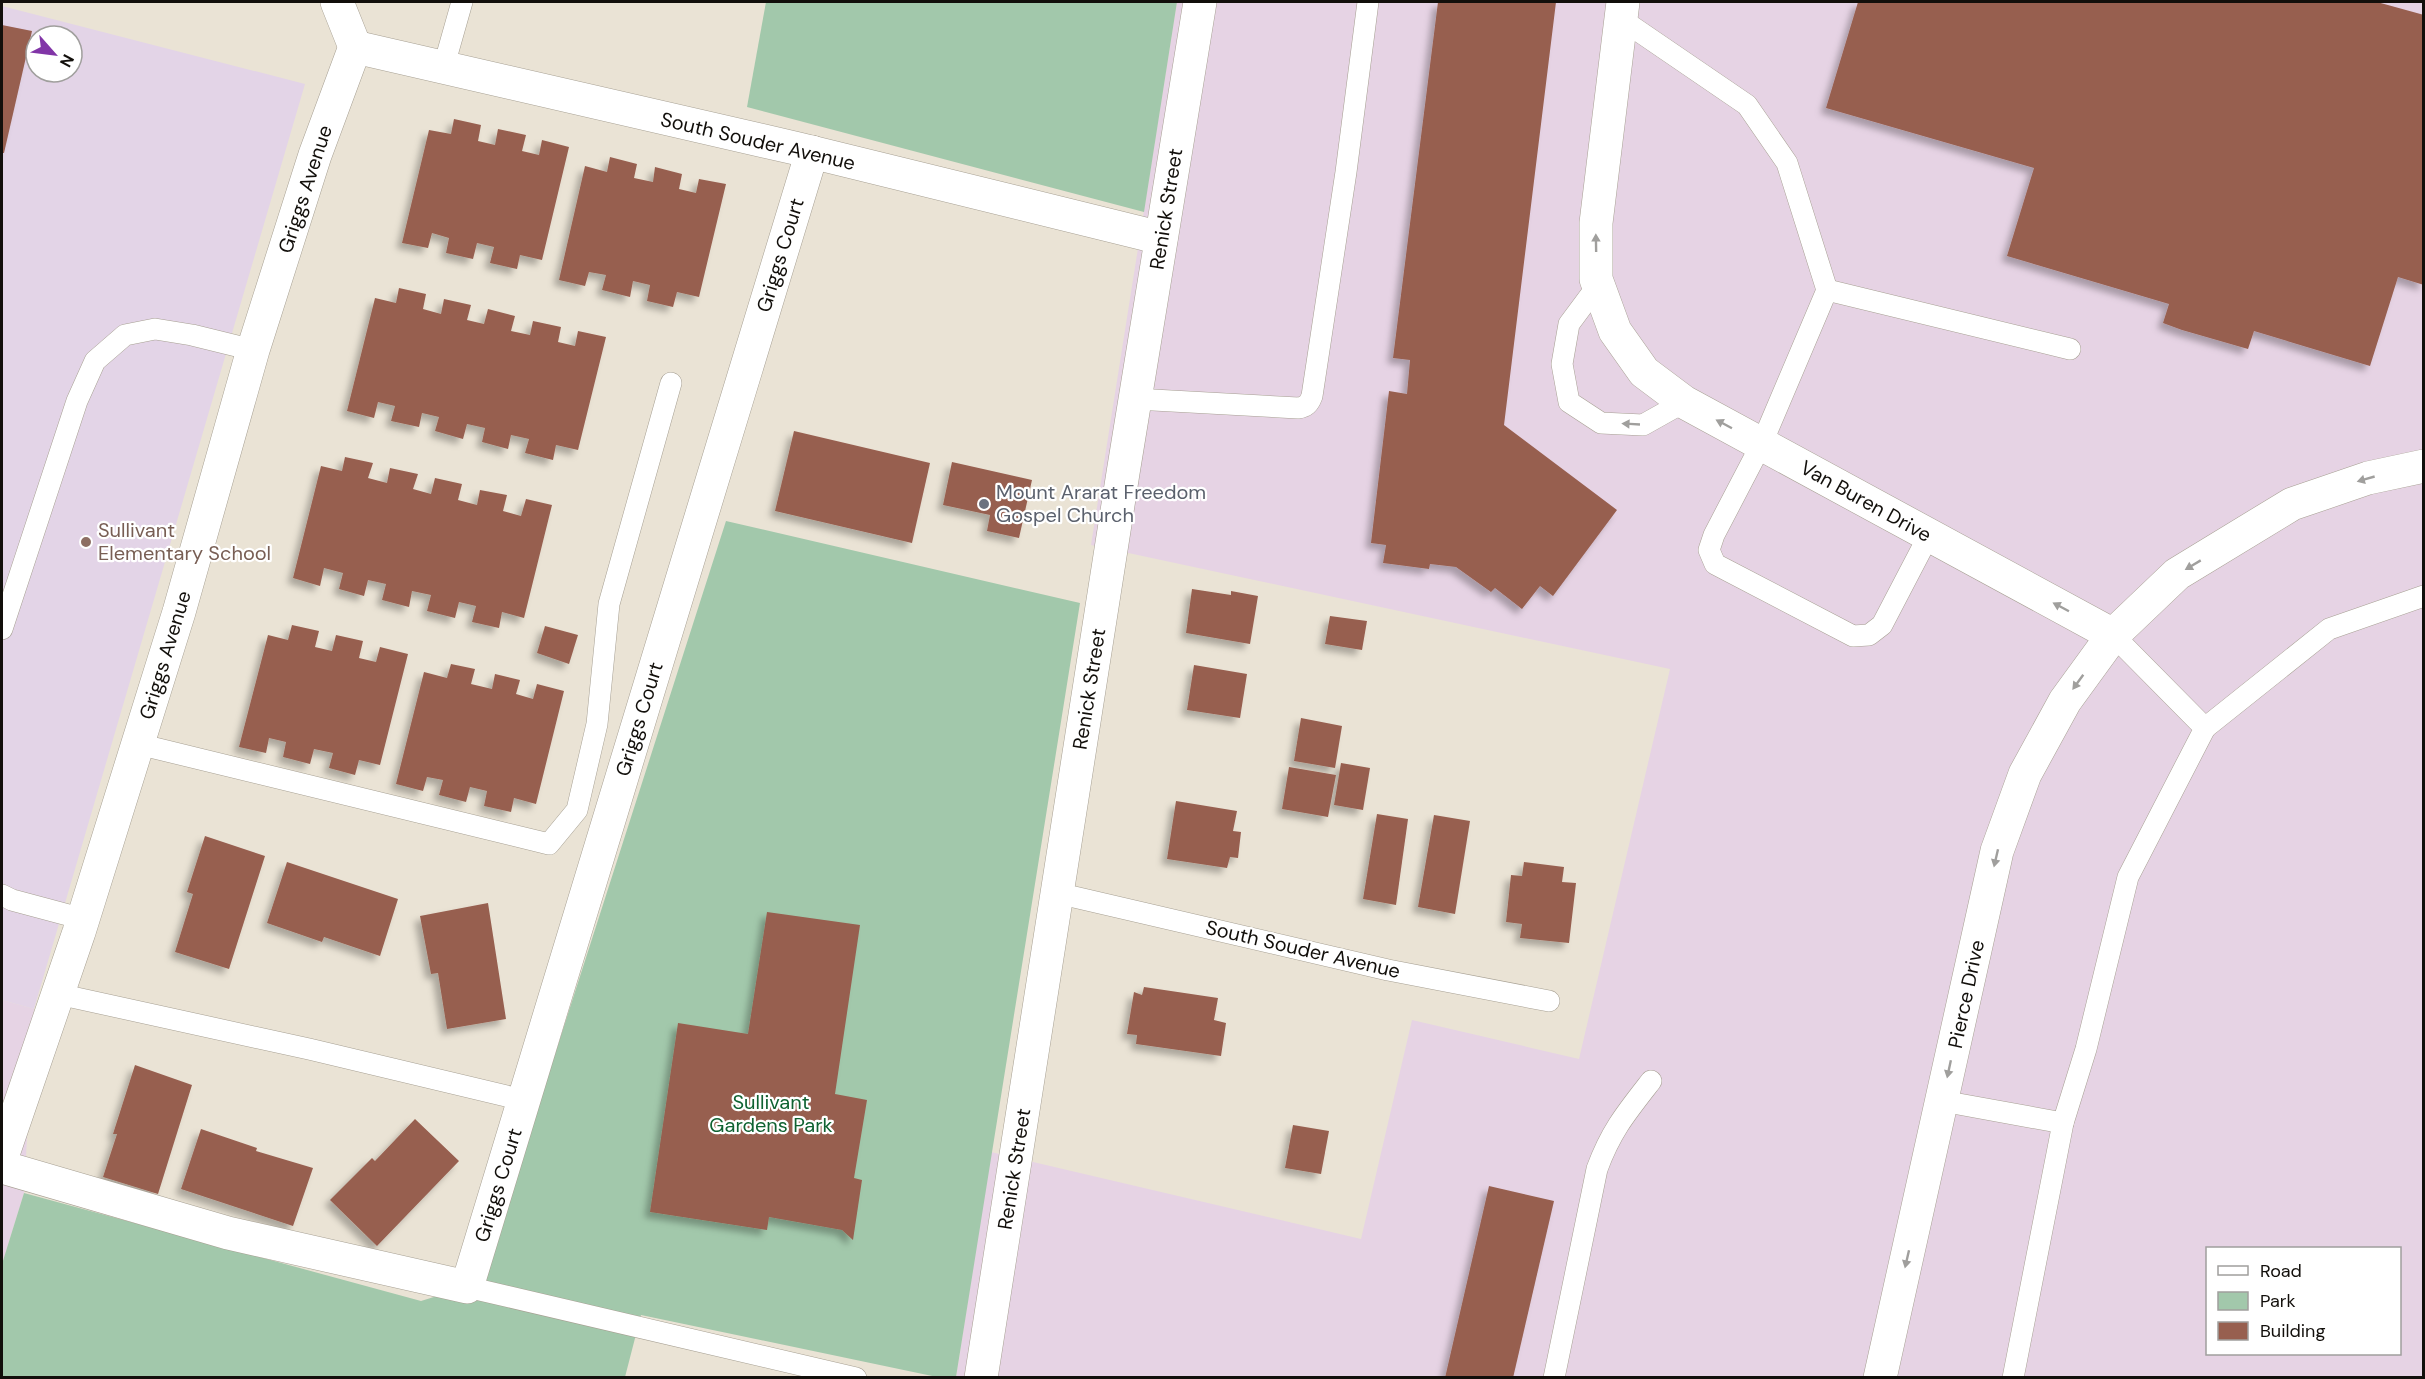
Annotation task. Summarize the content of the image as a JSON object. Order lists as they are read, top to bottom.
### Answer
{
  "streets": {
    "street": [
      "South Souder Avenue",
      "Griggs Avenue",
      "Renick Street",
      "Griggs Court",
      "Van Buren Drive",
      "Pierce Drive"
    ]
  },
  "crossings": [
    ["South Souder Avenue", "Griggs Avenue"],
    ["South Souder Avenue", "Renick Street"],
    ["South Souder Avenue", "Griggs Court"],
    ["Van Buren Drive", "Pierce Drive"]
  ],
  "one_way": ["Van Buren Drive", "Pierce Drive"],
  "parks": ["Sullivant Gardens Park"],
  "places": ["Mount Ararat Freedom Gospel Church", "Sullivant Elementary School"],
  "legend": ["Road", "Park", "Building"],
  "north": "bottom right"
}
